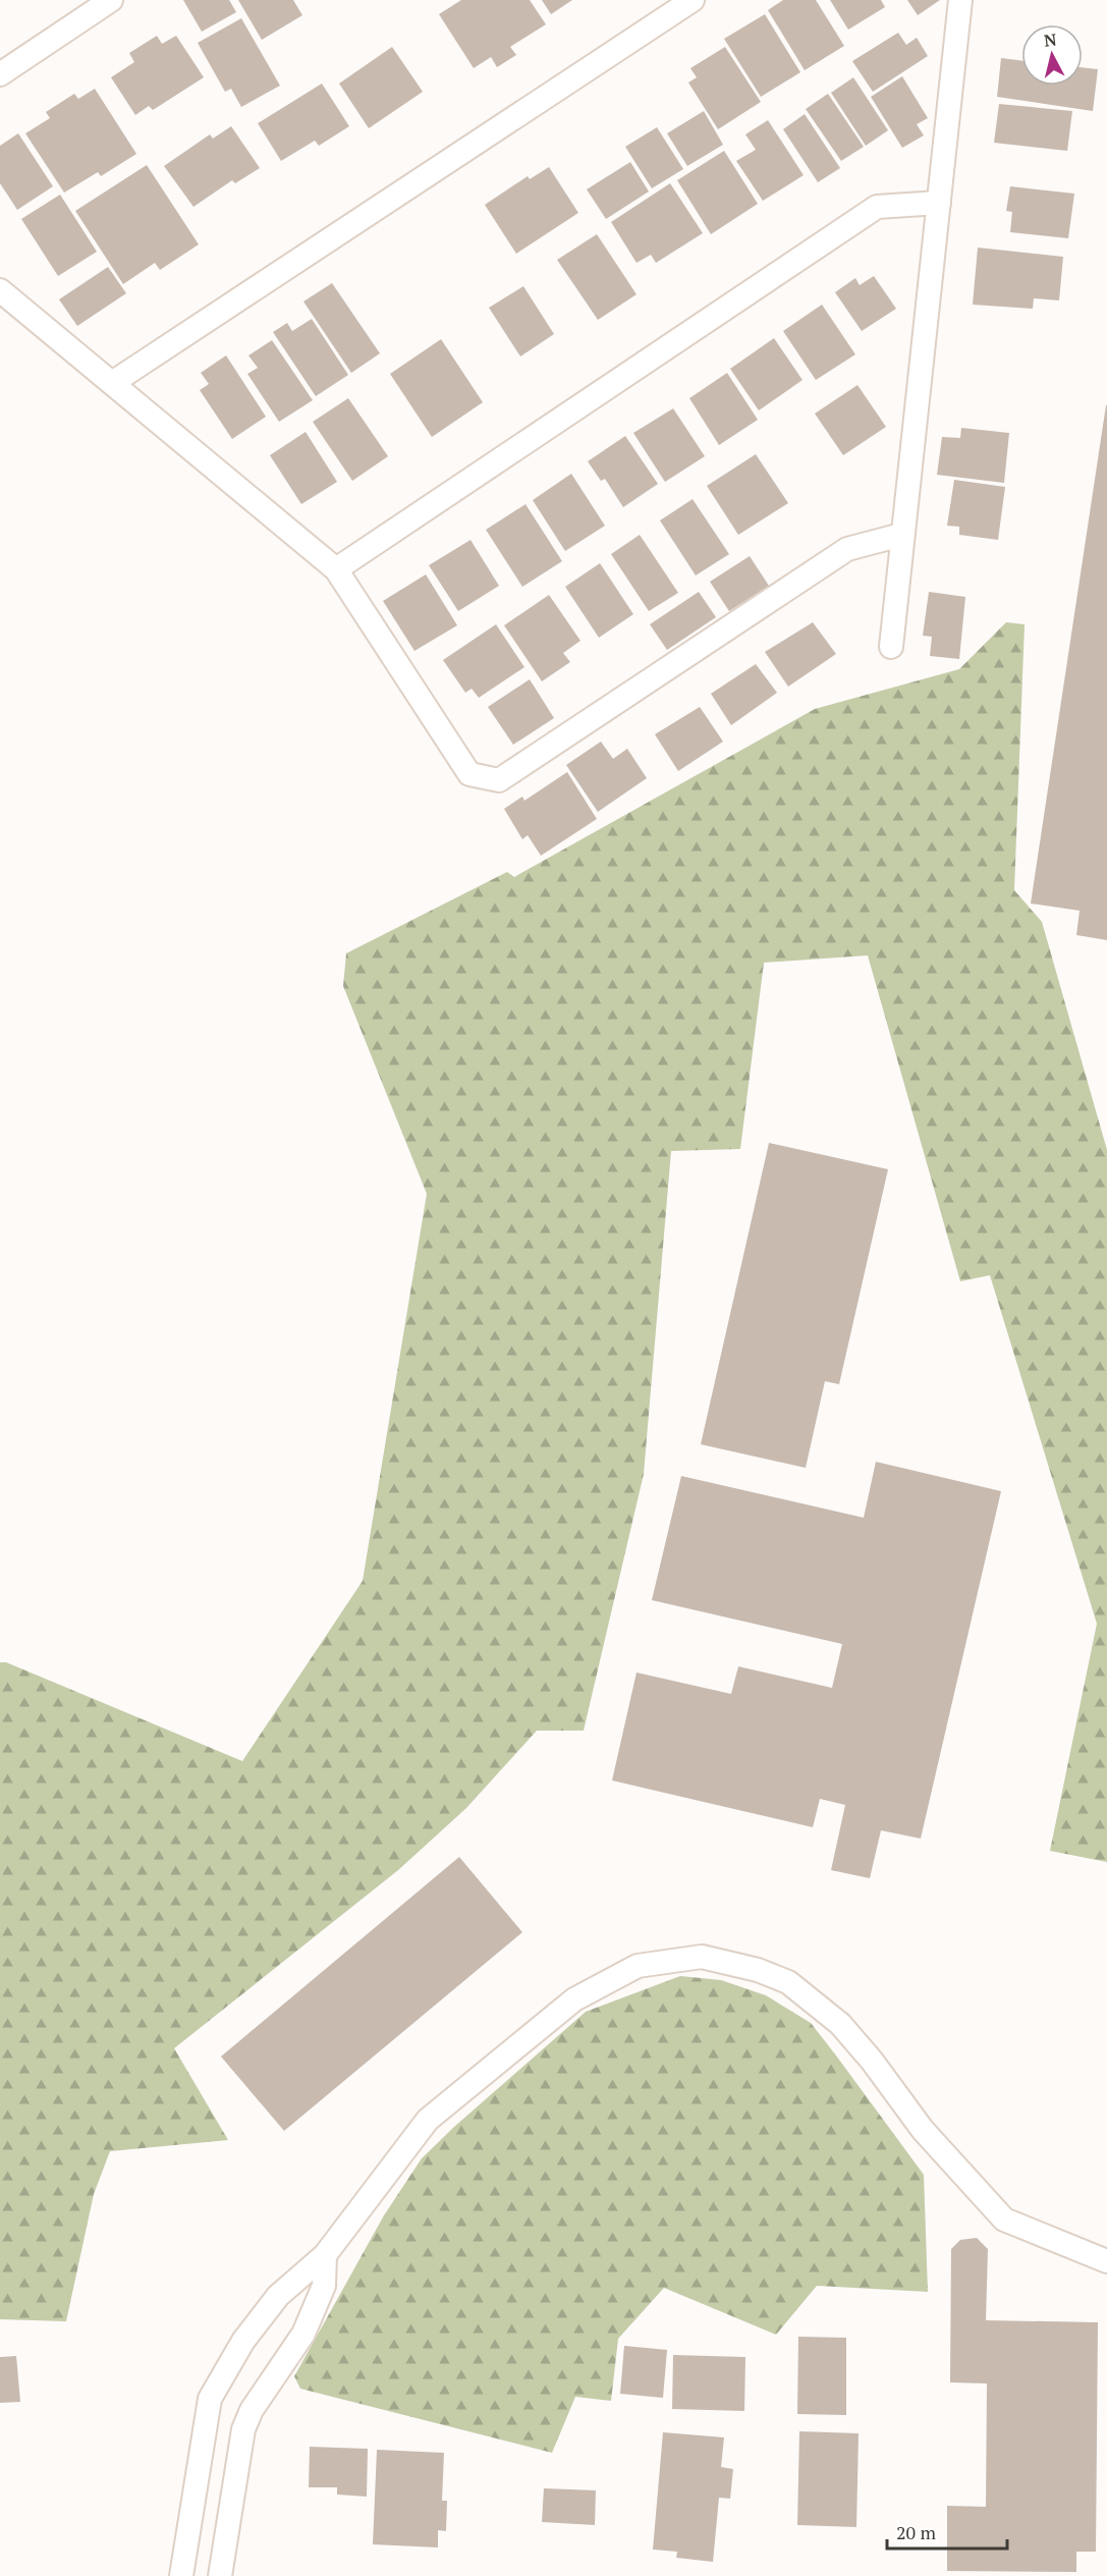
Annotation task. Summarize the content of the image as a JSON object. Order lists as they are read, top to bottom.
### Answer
{
  "scale_bar": "20 m",
  "north": "top"
}
